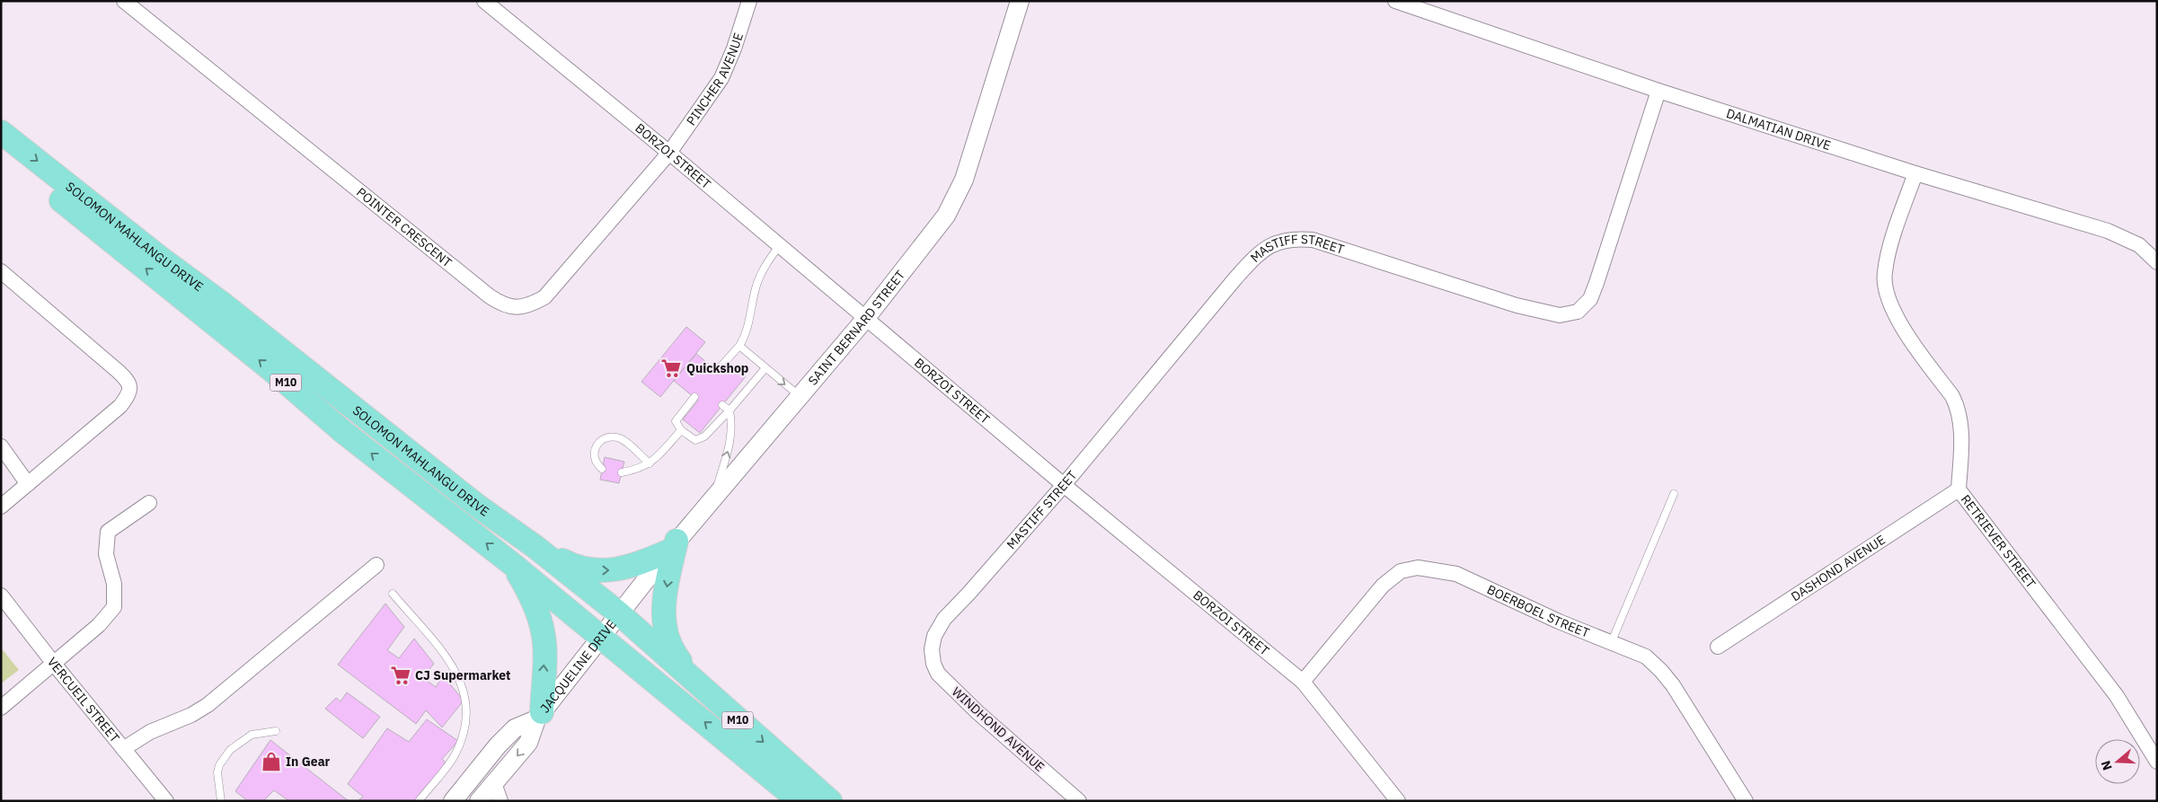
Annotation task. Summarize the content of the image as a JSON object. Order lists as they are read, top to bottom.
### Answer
{
  "streets": {
    "main road": ["SOLOMON MAHLANGU DRIVE", "M10"],
    "street": [
      "PINCHER AVENUE",
      "DALMATIAN DRIVE",
      "BORZOI STREET",
      "POINTER CRESCENT",
      "MASTIFF STREET",
      "SAINT BERNARD STREET",
      "RETRIEVER STREET",
      "DASHOND AVENUE",
      "BOERBOEL STREET",
      "JACQUELINE DRIVE",
      "VERCUEIL STREET",
      "WINDHOND AVENUE"
    ]
  },
  "crossings": [
    ["PINCHER AVENUE", "BORZOI STREET"],
    ["PINCHER AVENUE", "POINTER CRESCENT"],
    ["DALMATIAN DRIVE", "MASTIFF STREET"],
    ["DALMATIAN DRIVE", "RETRIEVER STREET"],
    ["BORZOI STREET", "POINTER CRESCENT"],
    ["BORZOI STREET", "MASTIFF STREET"],
    ["BORZOI STREET", "SAINT BERNARD STREET"],
    ["BORZOI STREET", "BOERBOEL STREET"],
    ["SOLOMON MAHLANGU DRIVE", "SAINT BERNARD STREET"],
    ["SOLOMON MAHLANGU DRIVE", "JACQUELINE DRIVE"],
    ["MASTIFF STREET", "WINDHOND AVENUE"],
    ["SAINT BERNARD STREET", "JACQUELINE DRIVE"],
    ["RETRIEVER STREET", "DASHOND AVENUE"]
  ],
  "places": {
    "supermarket": ["Quickshop", "CJ Supermarket"],
    "shop": ["In Gear"]
  },
  "north": "left"
}
